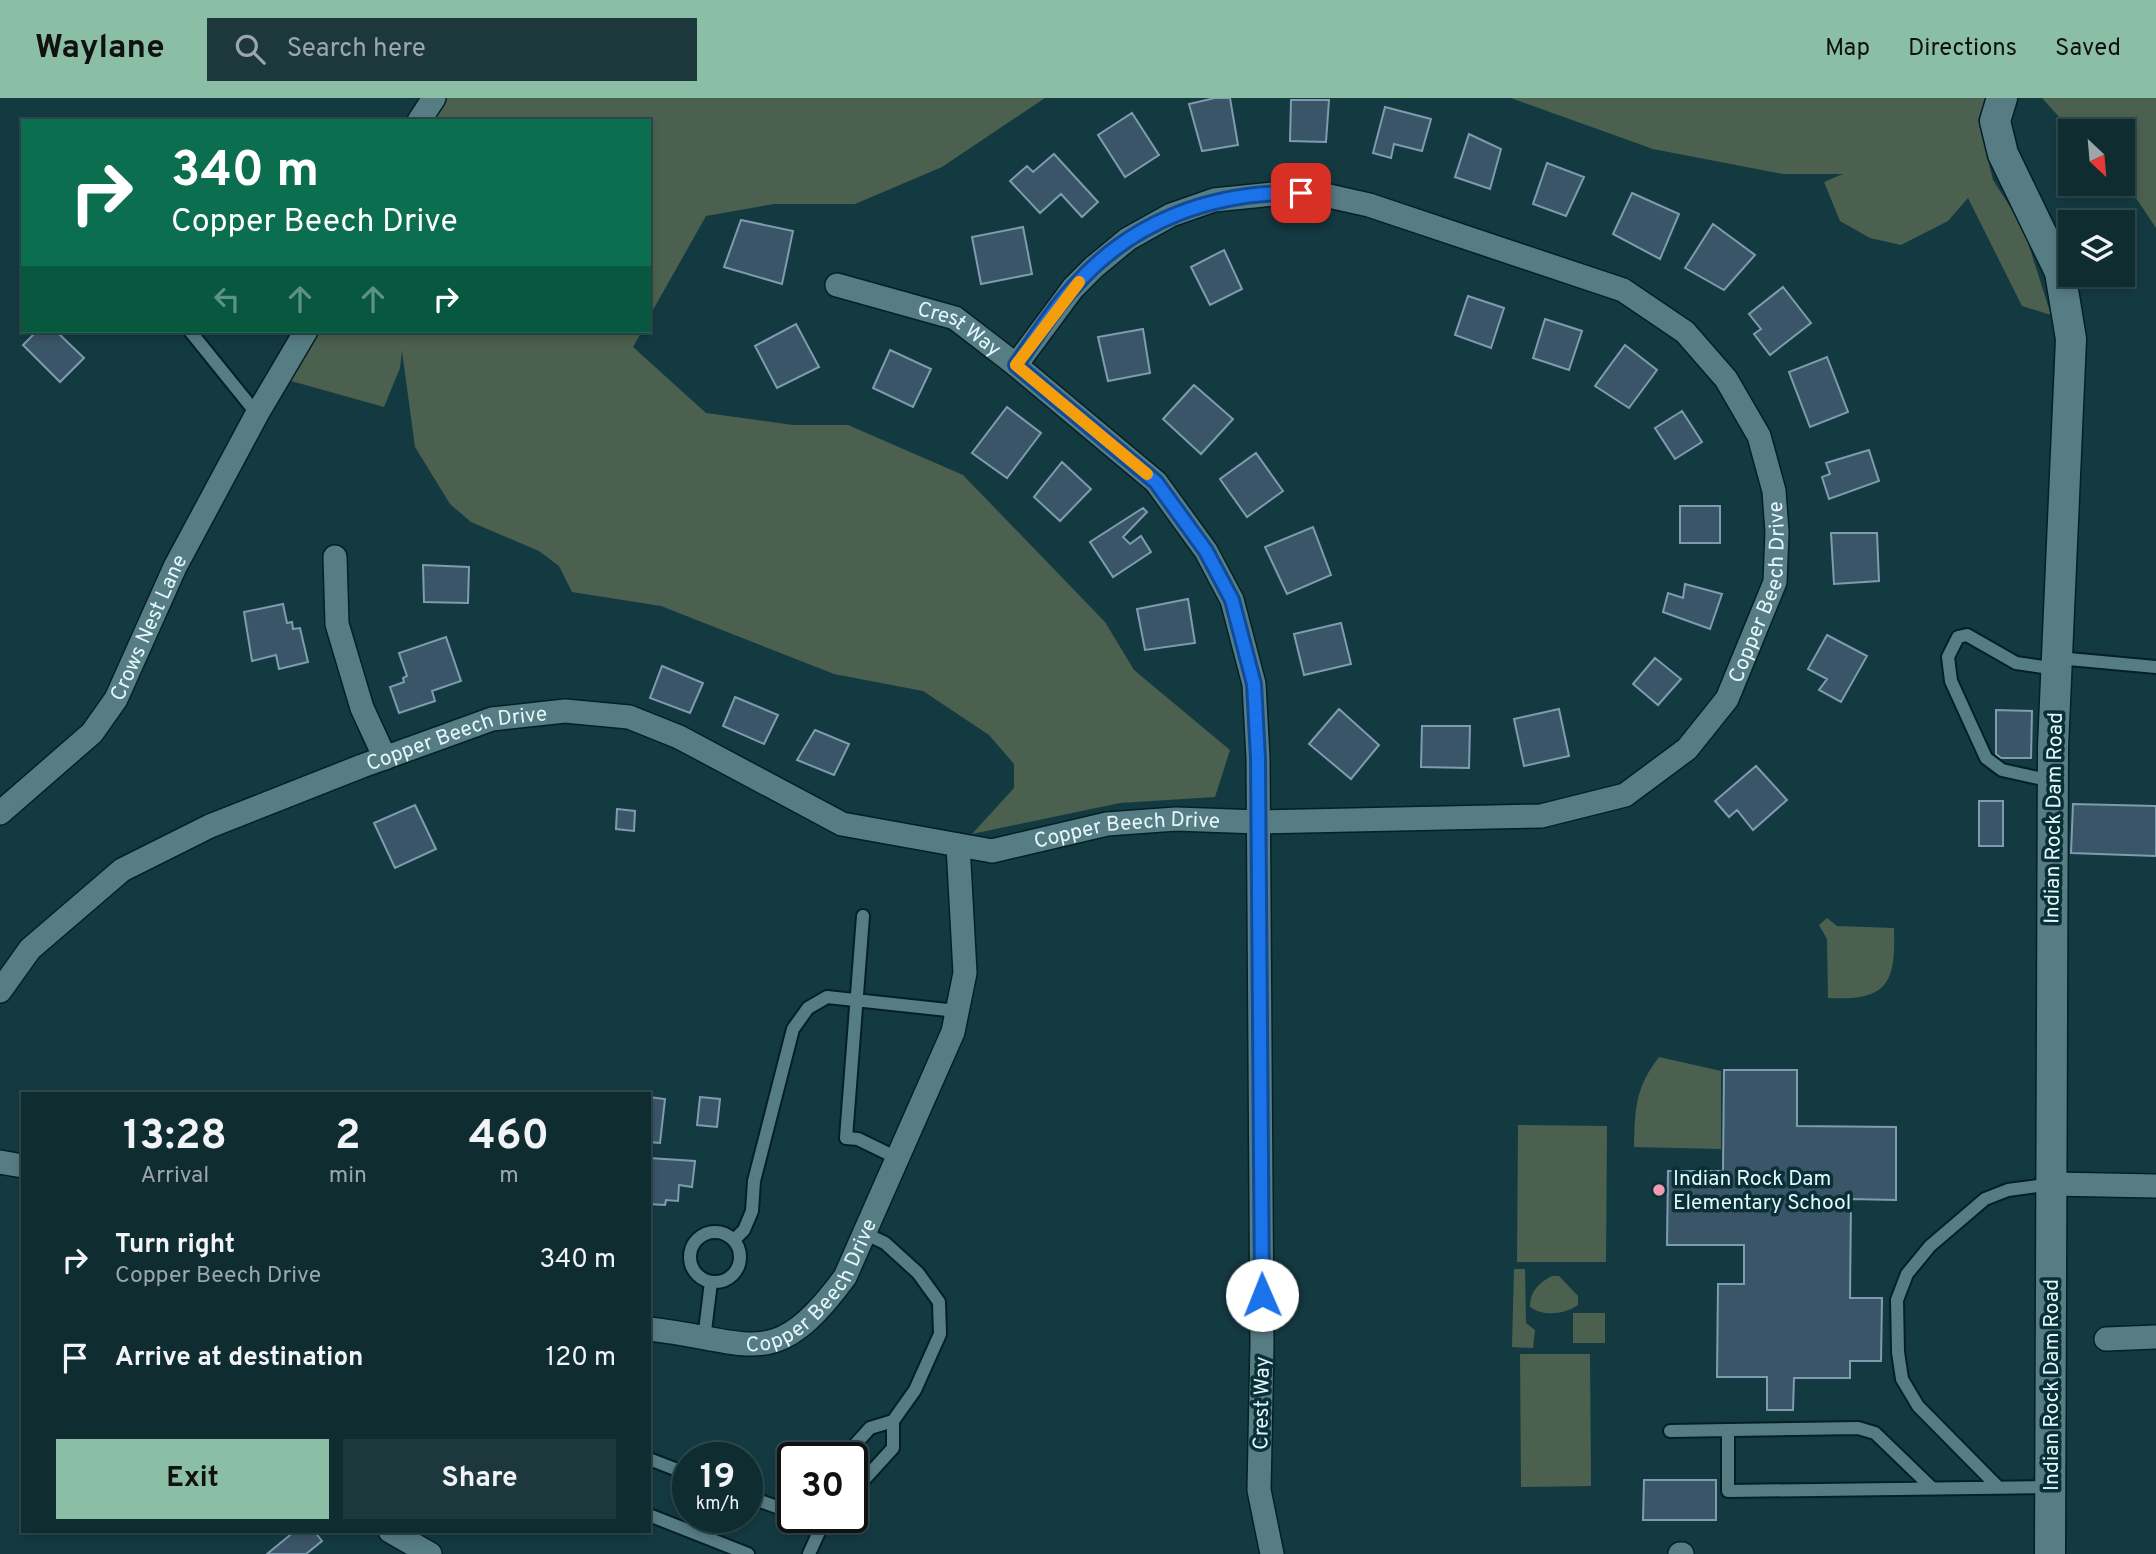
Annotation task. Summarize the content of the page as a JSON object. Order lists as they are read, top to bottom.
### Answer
{
  "streets": {
    "street": [
      "Crest Way",
      "Copper Beech Drive",
      "Crows Nest Lane",
      "Indian Rock Dam Road"
    ]
  },
  "crossings": [
    ["Crest Way", "Copper Beech Drive"]
  ],
  "places": ["Indian Rock Dam Elementary School"],
  "north": "bottom right",
  "page": {
    "header": "Waylane",
    "search": "Search here",
    "nav": ["Map", "Directions", "Saved"],
    "turn": ["340 m", "Copper Beech Drive"],
    "eta": [
      "13:28",
      "Arrival",
      "2",
      "min",
      "460",
      "m"
    ],
    "list": [
      {
        "name": "Turn right",
        "note": "Copper Beech Drive",
        "value": "340 m"
      },
      {
        "name": "Arrive at destination",
        "value": "120 m"
      }
    ],
    "buttons": ["Exit", "Share"],
    "speed": "19 km/h",
    "limit": "30"
  }
}
